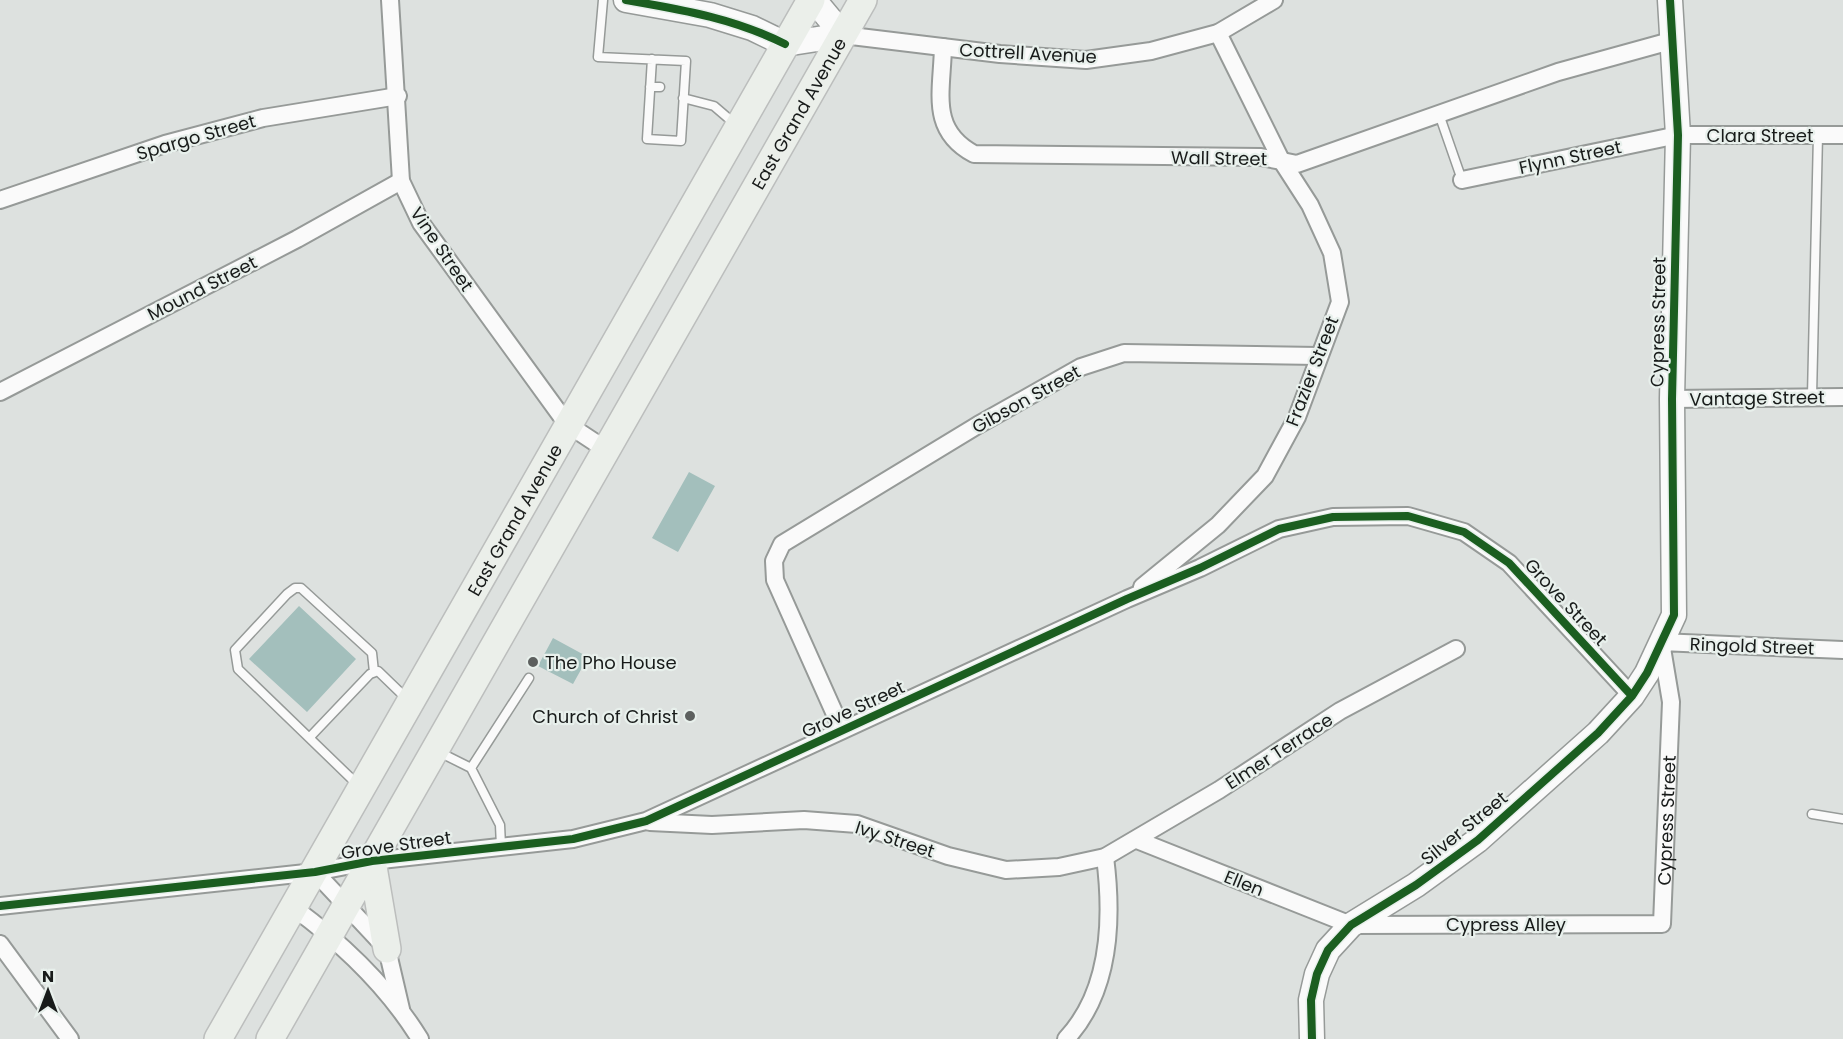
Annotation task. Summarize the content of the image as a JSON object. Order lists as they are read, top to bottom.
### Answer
{
  "streets": {
    "main road": ["East Grand Avenue"],
    "street": [
      "Cottrell Avenue",
      "Clara Street",
      "Spargo Street",
      "Flynn Street",
      "Wall Street",
      "Vine Street",
      "Mound Street",
      "Cypress Street",
      "Frazier Street",
      "Vantage Street",
      "Gibson Street",
      "Grove Street",
      "Ringold Street",
      "Elmer Terrace",
      "Silver Street",
      "Ivy Street",
      "Ellen",
      "Cypress Alley"
    ]
  },
  "crossings": [
    ["Cottrell Avenue", "East Grand Avenue"],
    ["Cottrell Avenue", "Wall Street"],
    ["Cottrell Avenue", "Frazier Street"],
    ["East Grand Avenue", "Vine Street"],
    ["East Grand Avenue", "Grove Street"],
    ["Clara Street", "Flynn Street"],
    ["Clara Street", "Cypress Street"],
    ["Spargo Street", "Vine Street"],
    ["Flynn Street", "Cypress Street"],
    ["Wall Street", "Cypress Street"],
    ["Wall Street", "Frazier Street"],
    ["Vine Street", "Mound Street"],
    ["Cypress Street", "Vantage Street"],
    ["Cypress Street", "Ringold Street"],
    ["Cypress Street", "Silver Street"],
    ["Cypress Street", "Cypress Alley"],
    ["Frazier Street", "Gibson Street"],
    ["Frazier Street", "Grove Street"],
    ["Gibson Street", "Grove Street"],
    ["Grove Street", "Silver Street"],
    ["Grove Street", "Ivy Street"],
    ["Ringold Street", "Silver Street"],
    ["Elmer Terrace", "Ivy Street"],
    ["Elmer Terrace", "Ellen"],
    ["Silver Street", "Ellen"],
    ["Silver Street", "Cypress Alley"],
    ["Ellen", "Cypress Alley"]
  ],
  "places": ["The Pho House", "Church of Christ"],
  "north": "top"
}
